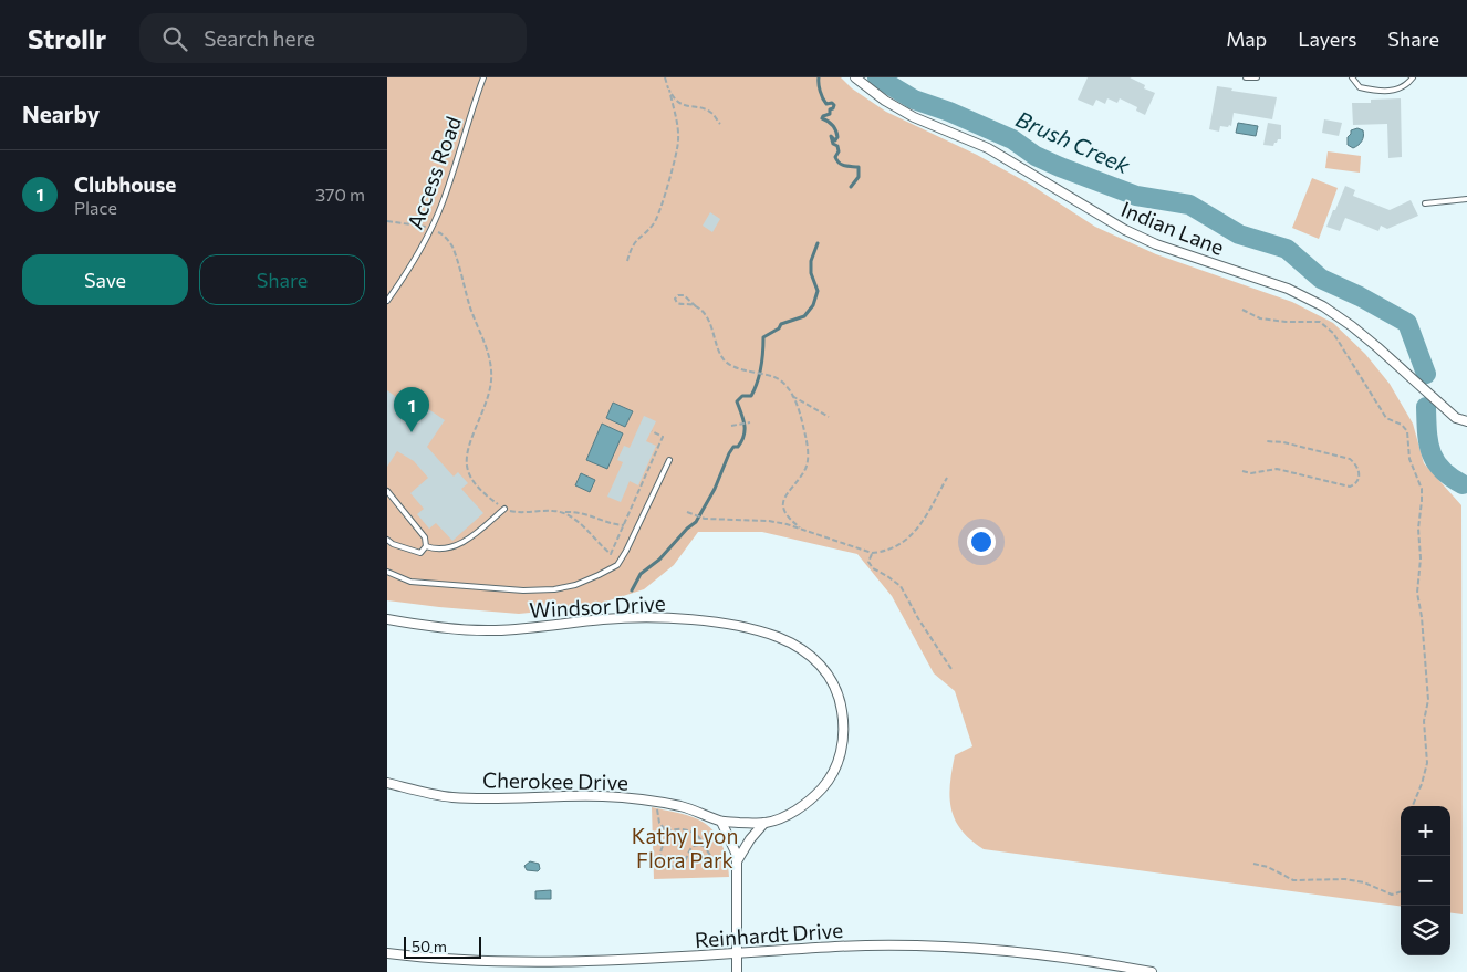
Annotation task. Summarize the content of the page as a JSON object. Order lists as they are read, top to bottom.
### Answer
{
  "streets": {
    "street": [
      "Indian Lane",
      "Windsor Drive",
      "Cherokee Drive",
      "Reinhardt Drive"
    ],
    "lane": ["Access Road"]
  },
  "crossings": [
    ["Windsor Drive", "Cherokee Drive"]
  ],
  "water": ["Brush Creek"],
  "parks": ["Kathy Lyon Flora Park"],
  "scale_bar": "50 m",
  "page": {
    "header": "Strollr",
    "search": "Search here",
    "nav": ["Map", "Layers", "Share"],
    "heading": "Nearby",
    "list": [
      {
        "mark": "1",
        "name": "Clubhouse",
        "note": "Place",
        "value": "370 m"
      }
    ],
    "buttons": ["Save", "Share"],
    "pins": "1",
    "map_buttons": ["+", "−"],
    "scale": "50 m"
  }
}
